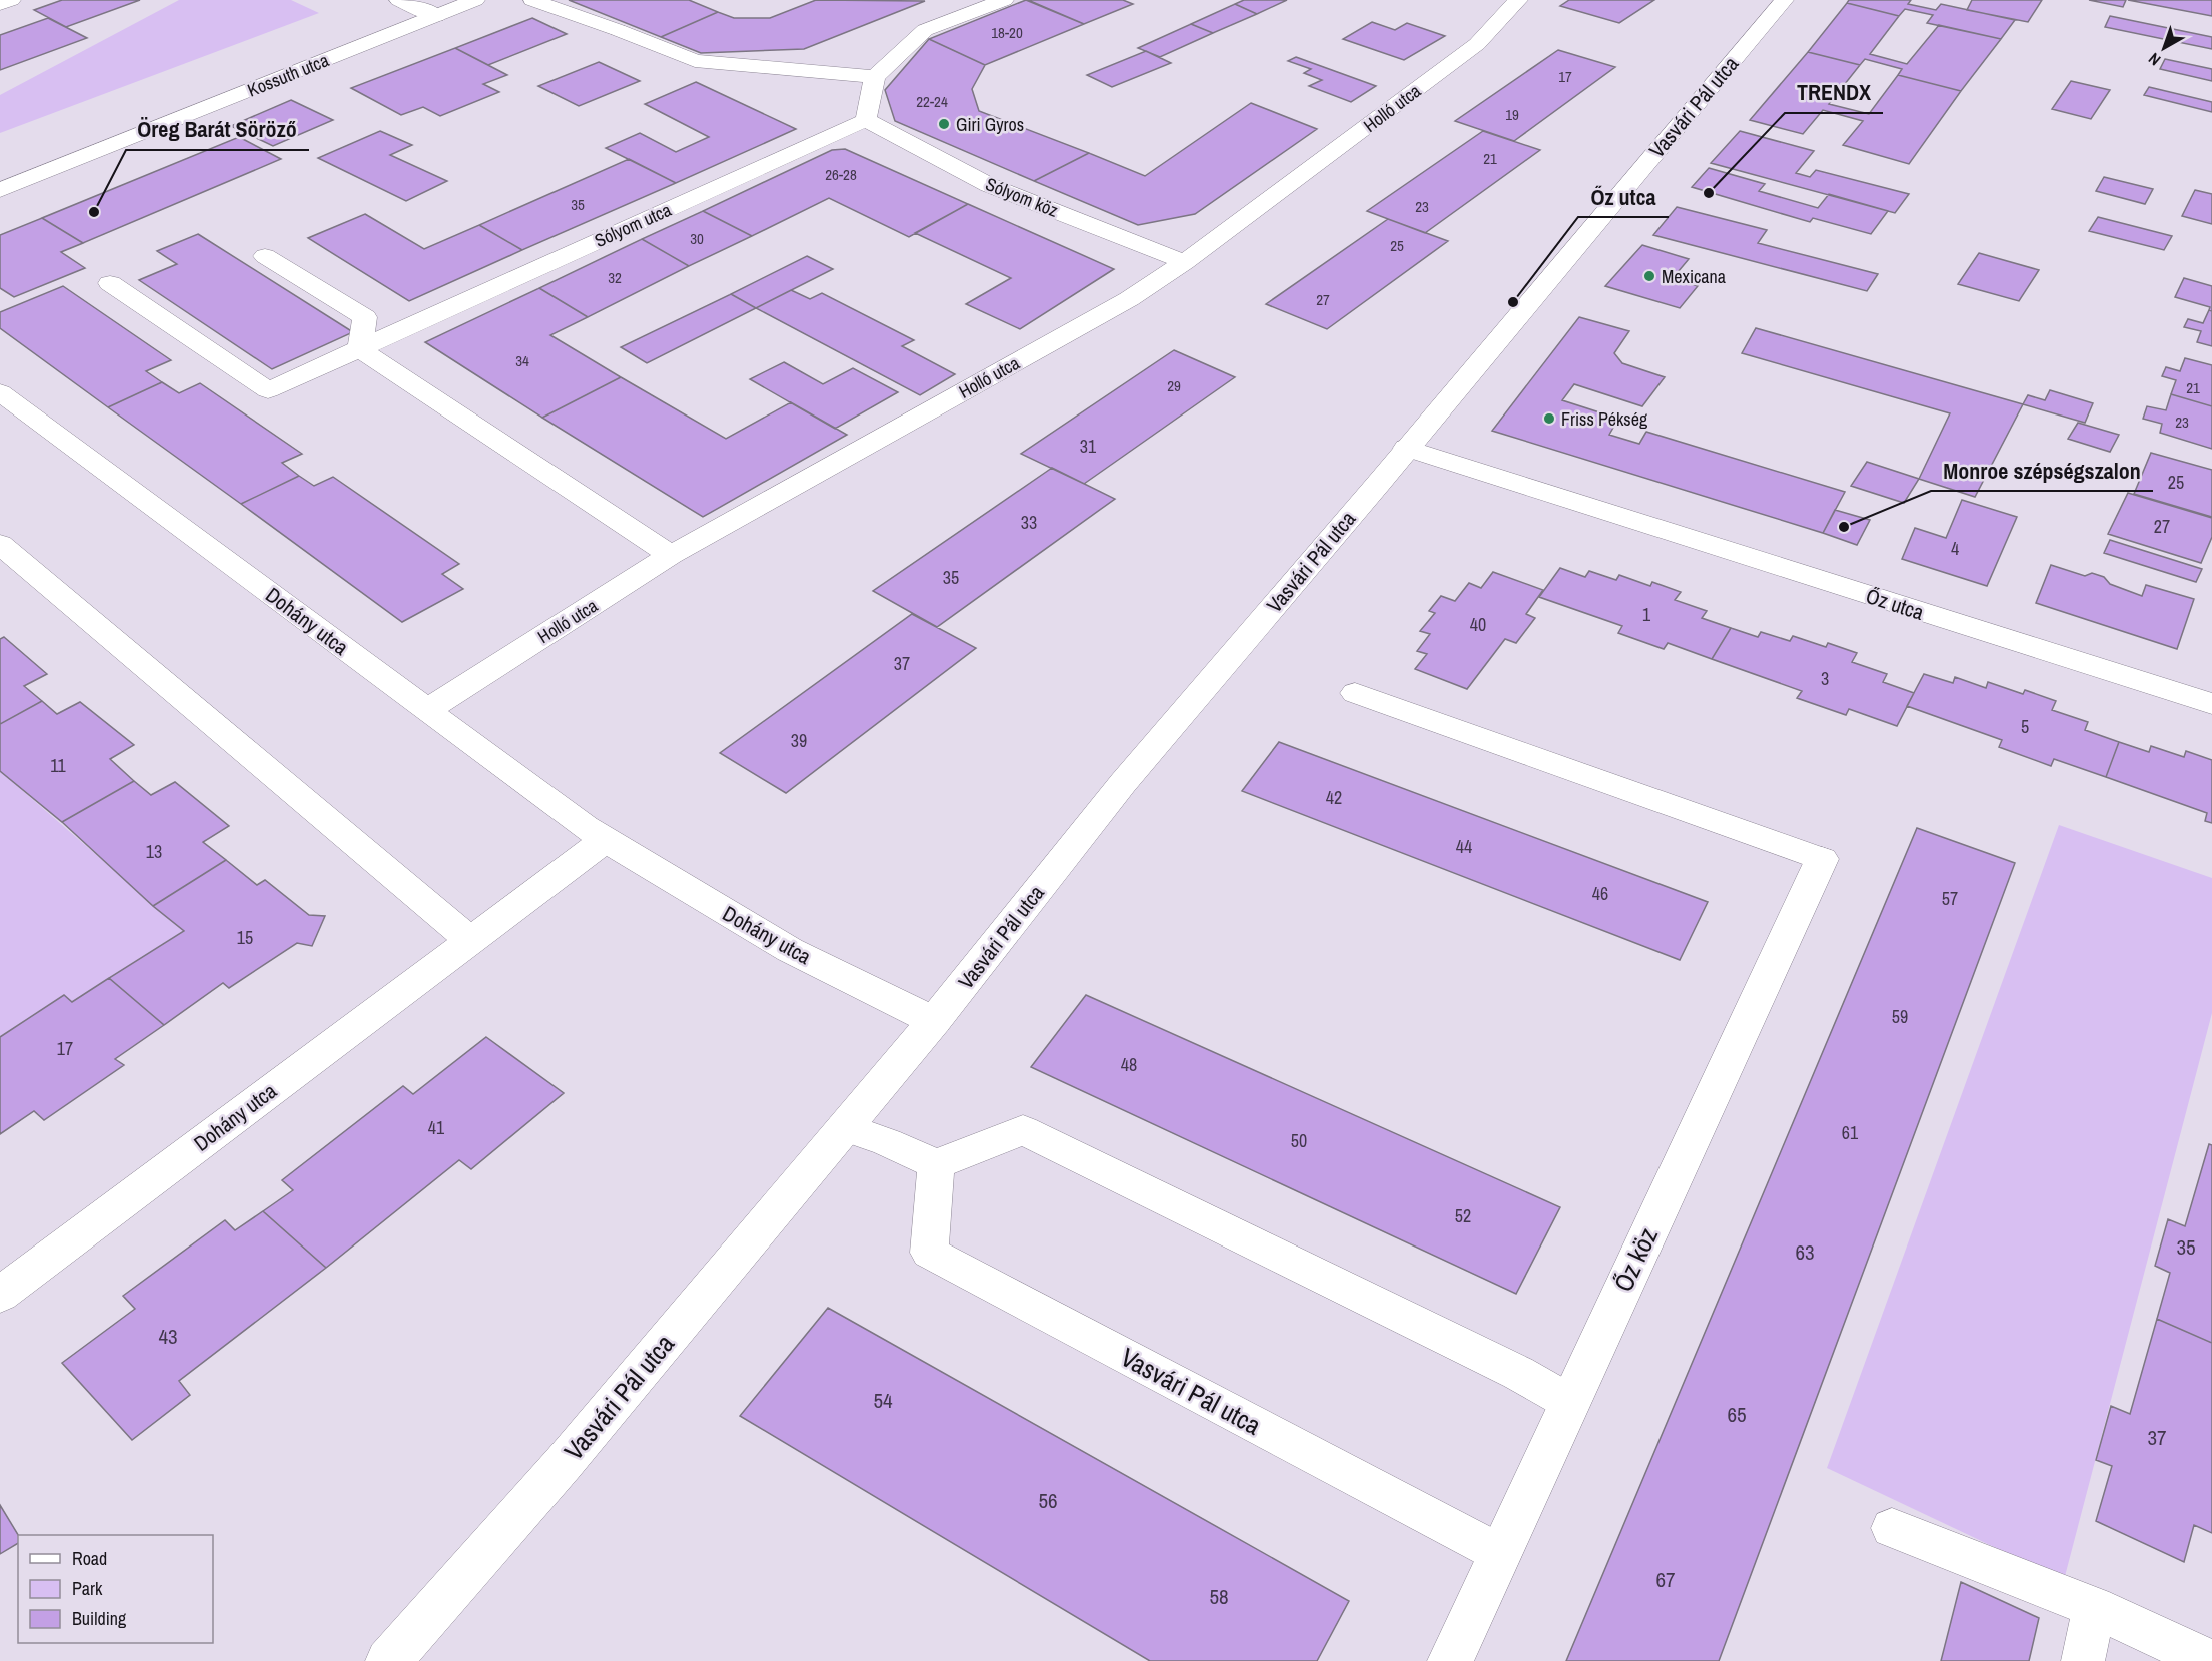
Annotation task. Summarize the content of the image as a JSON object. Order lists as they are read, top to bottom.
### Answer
{
  "streets": {
    "street": [
      "Kossuth utca",
      "Vasvári Pál utca",
      "Holló utca",
      "Sólyom köz",
      "Sólyom utca",
      "Őz utca",
      "Dohány utca",
      "Őz köz"
    ]
  },
  "crossings": [
    ["Vasvári Pál utca", "Őz utca"],
    ["Vasvári Pál utca", "Dohány utca"],
    ["Vasvári Pál utca", "Őz köz"],
    ["Holló utca", "Sólyom köz"],
    ["Holló utca", "Dohány utca"],
    ["Sólyom köz", "Sólyom utca"]
  ],
  "places": [
    "Giri Gyros",
    "TRENDX",
    "Öreg Barát Söröző",
    "Mexicana",
    "Őz utca",
    "Friss Pékség",
    "Monroe szépségszalon"
  ],
  "house_numbers": [
    "18-20",
    "17",
    "22-24",
    "19",
    "21",
    "26-28",
    "35",
    "23",
    "30",
    "25",
    "32",
    "27",
    "34",
    "29",
    "21",
    "23",
    "31",
    "25",
    "33",
    "27",
    "4",
    "35",
    "1",
    "40",
    "37",
    "3",
    "5",
    "39",
    "11",
    "42",
    "44",
    "13",
    "46",
    "57",
    "15",
    "59",
    "17",
    "48",
    "41",
    "61",
    "50",
    "52",
    "35",
    "63",
    "43",
    "54",
    "65",
    "37",
    "56",
    "67",
    "58"
  ],
  "legend": ["Road", "Park", "Building"],
  "north": "bottom left"
}
